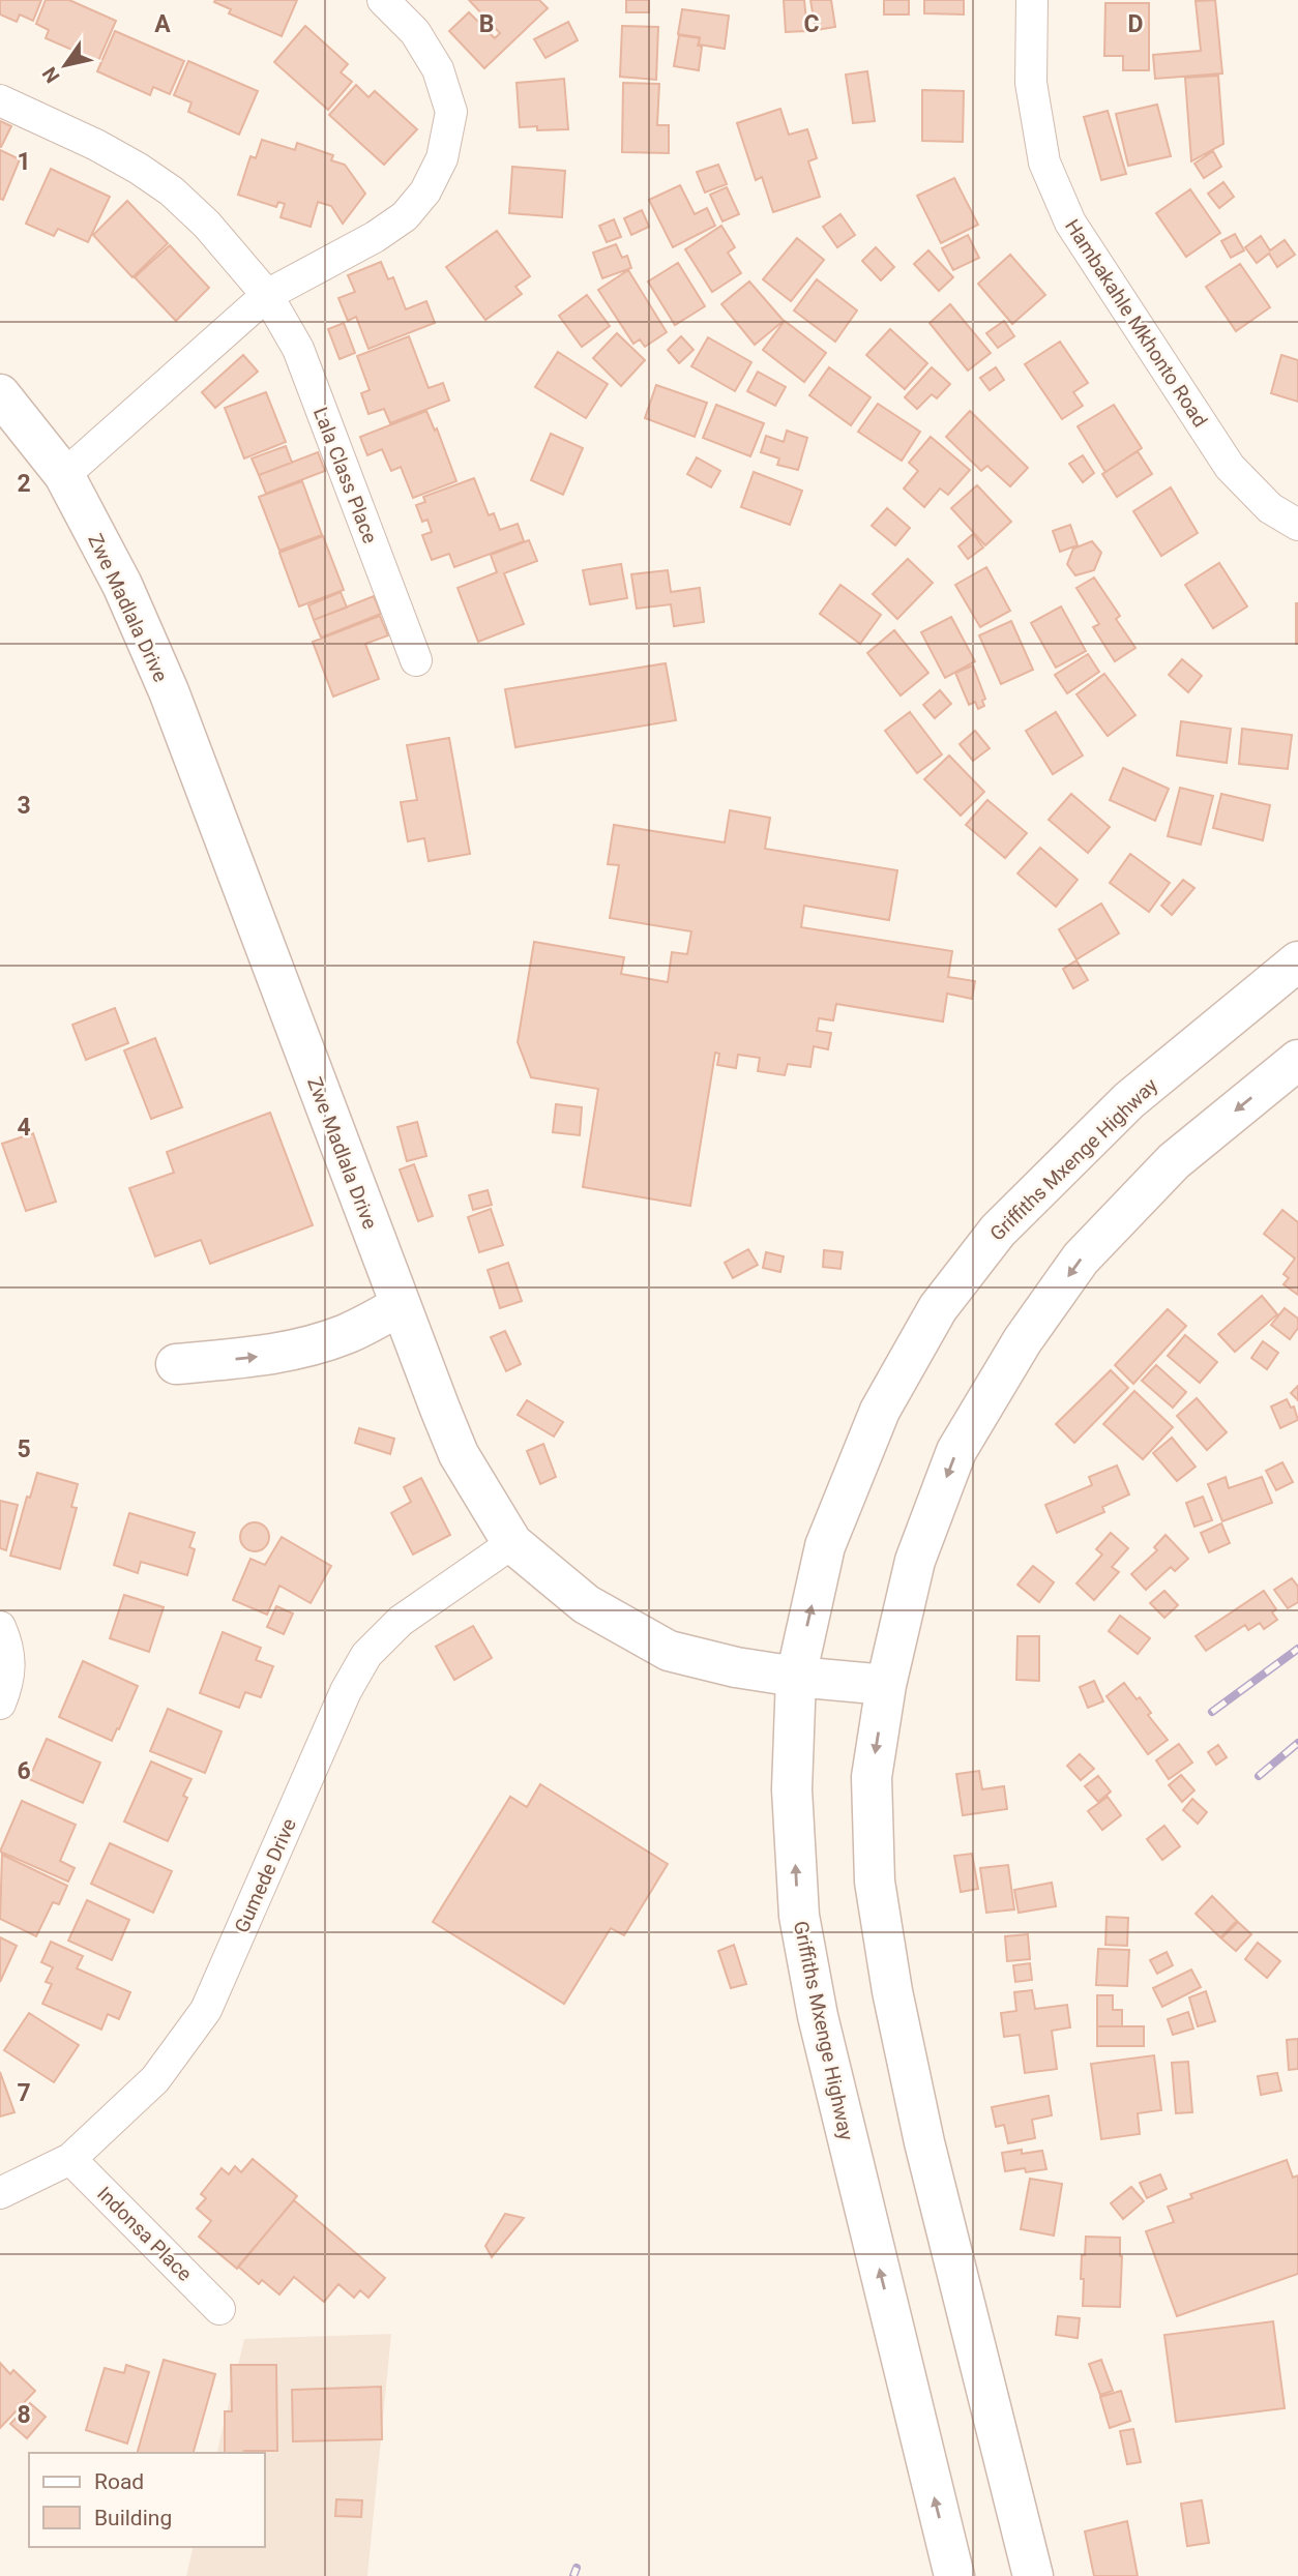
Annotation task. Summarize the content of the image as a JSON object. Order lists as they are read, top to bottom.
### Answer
{
  "streets": {
    "street": [
      "Hambakahle Mkhonto Road",
      "Lala Class Place",
      "Zwe Madlala Drive",
      "Griffiths Mxenge Highway",
      "Gumede Drive",
      "Indonsa Place"
    ]
  },
  "crossings": [
    ["Zwe Madlala Drive", "Griffiths Mxenge Highway"],
    ["Zwe Madlala Drive", "Gumede Drive"],
    ["Gumede Drive", "Indonsa Place"]
  ],
  "legend": ["Road", "Building"],
  "north": "bottom left",
  "grid": {
    "columns": [
      "A",
      "B",
      "C",
      "D"
    ],
    "rows": [
      "1",
      "2",
      "3",
      "4",
      "5",
      "6",
      "7",
      "8"
    ]
  }
}
